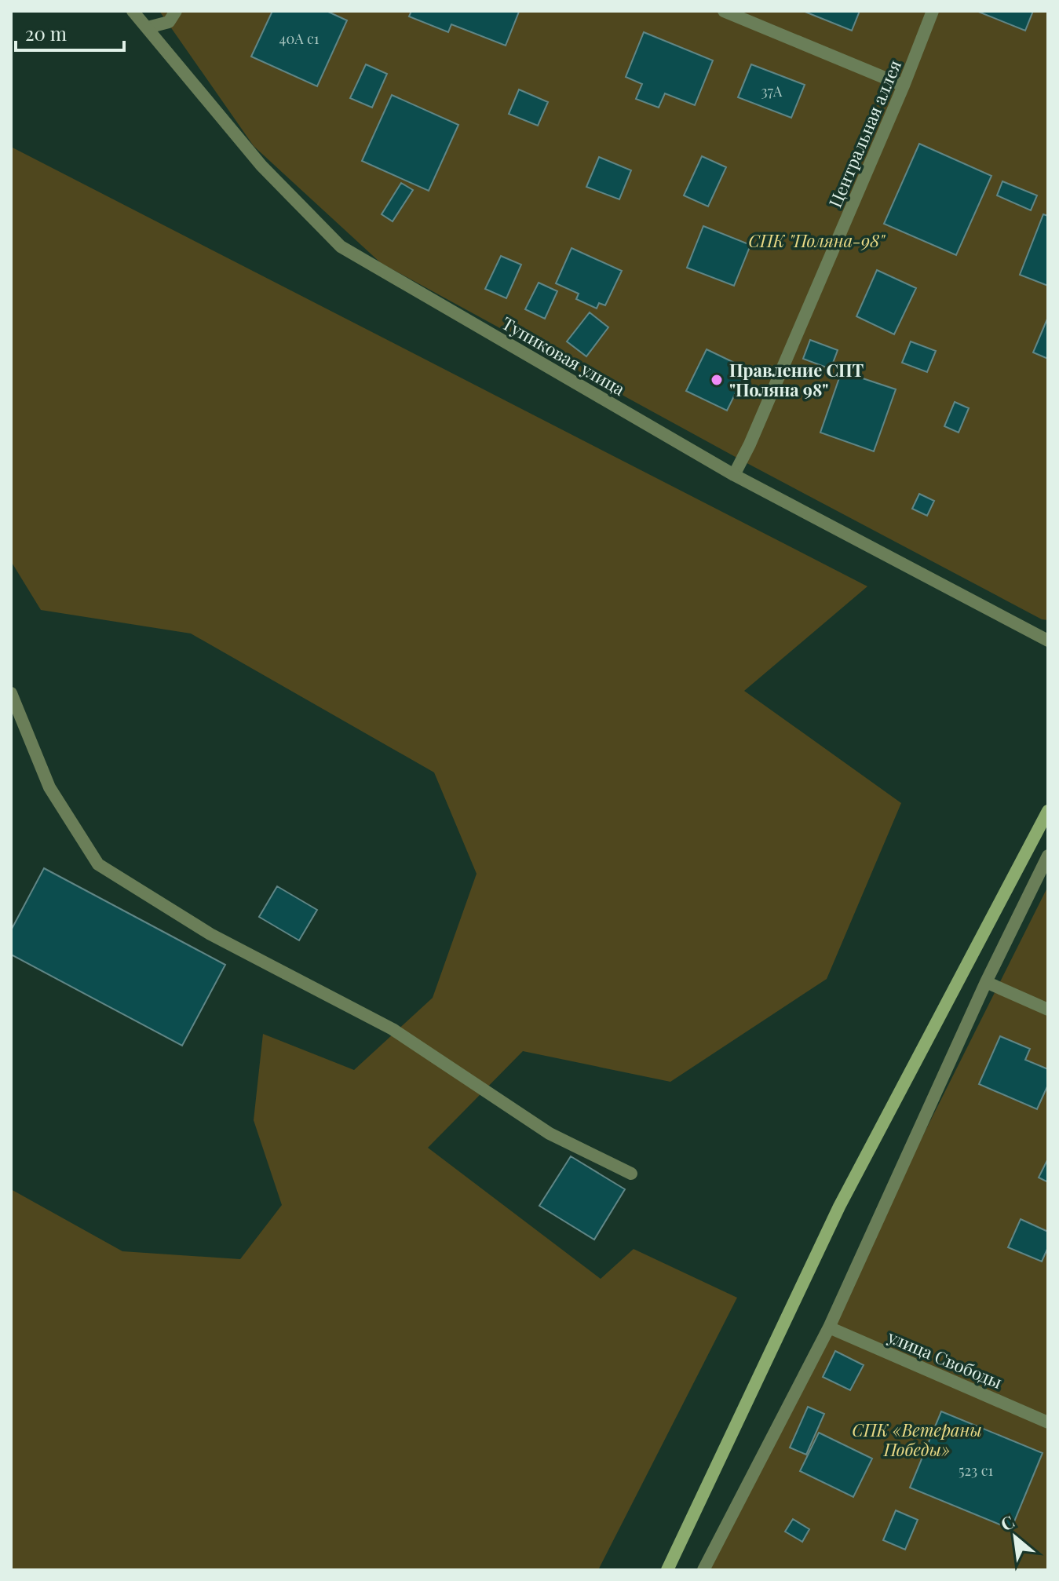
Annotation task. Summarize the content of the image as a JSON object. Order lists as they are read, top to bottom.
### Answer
{
  "streets": {
    "street": ["Центральная аллея", "Тупиковая улица", "улица Свободы"]
  },
  "crossings": [
    ["Центральная аллея", "Тупиковая улица"]
  ],
  "parks": ["СПК \"Поляна-98\"", "СПК «Ветераны Победы»"],
  "places": ["Правление СПТ \"Поляна 98\""],
  "house_numbers": ["40А с1", "37А", "523 с1"],
  "scale_bar": "20 m",
  "north": "top left"
}
